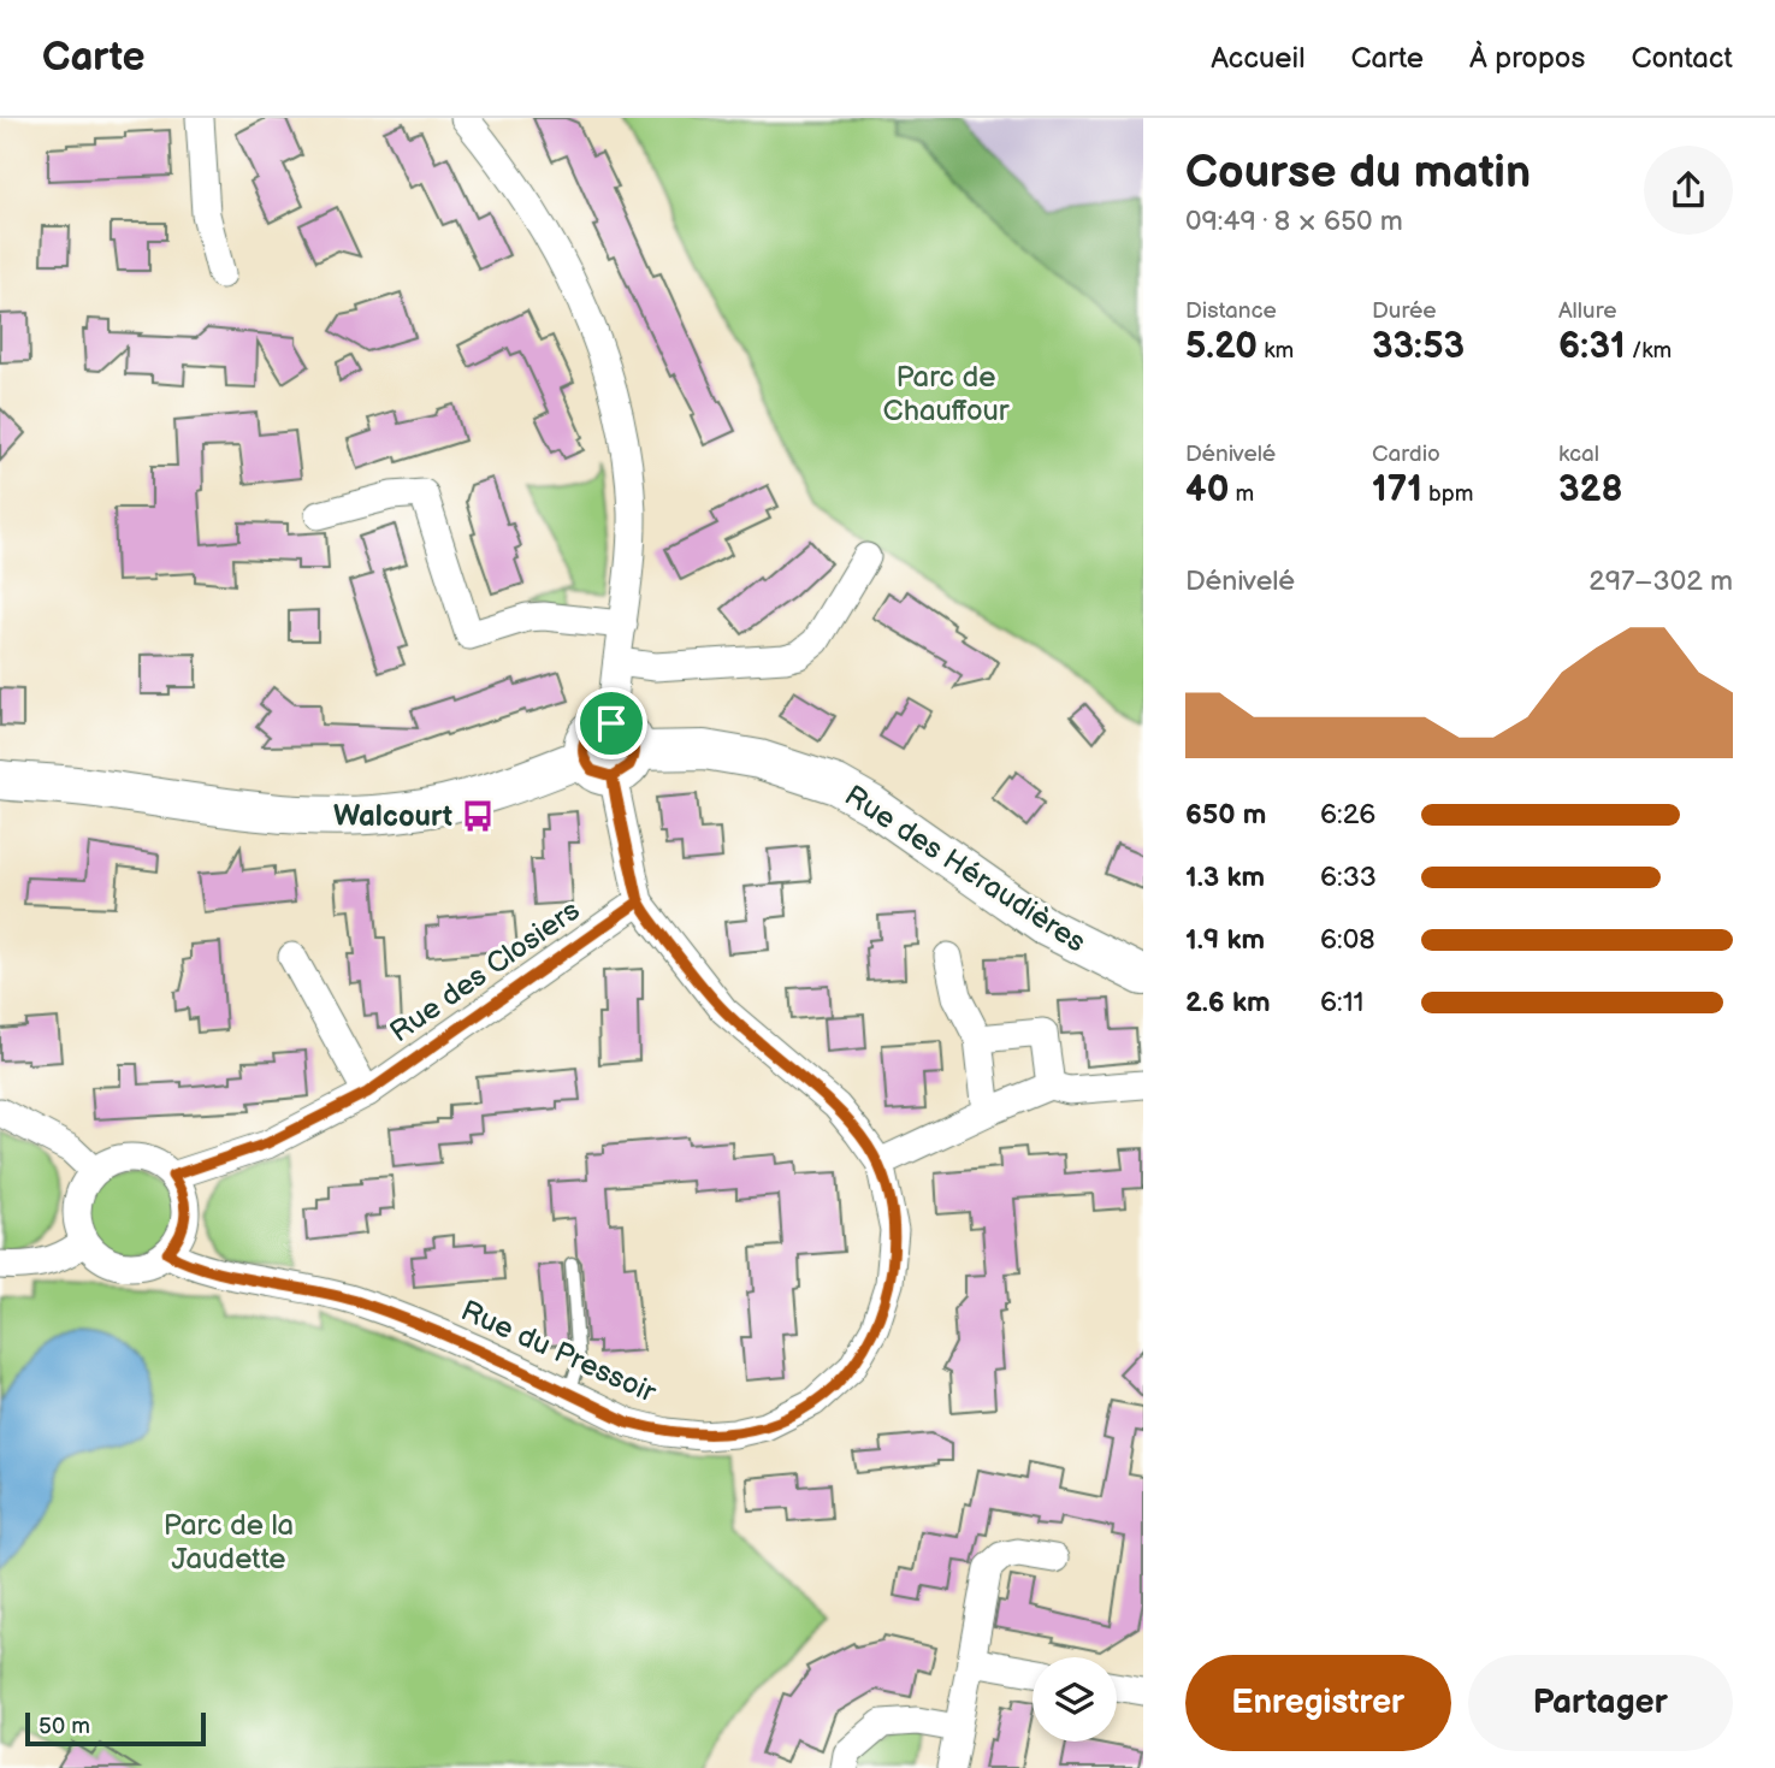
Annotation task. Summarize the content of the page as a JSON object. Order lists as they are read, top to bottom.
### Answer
{
  "streets": {
    "street": ["Rue des Héraudières", "Rue des Closiers", "Rue du Pressoir"]
  },
  "crossings": [
    ["Rue des Héraudières", "Rue du Pressoir"],
    ["Rue des Closiers", "Rue du Pressoir"]
  ],
  "parks": ["Parc de Chauffour", "Parc de la Jaudette"],
  "places": {
    "bus stop": ["Walcourt"]
  },
  "scale_bar": "50 m",
  "page": {
    "header": "Carte",
    "nav": [
      "Accueil",
      "Carte",
      "À propos",
      "Contact"
    ],
    "heading": ["Course du matin", "09:49 · 8 × 650 m"],
    "stats": [
      ["Distance", "5.20 km"],
      ["Durée", "33:53"],
      ["Allure", "6:31 /km"],
      ["Dénivelé", "40 m"],
      ["Cardio", "171 bpm"],
      ["kcal", "328"]
    ],
    "chart": ["Dénivelé", "297–302 m"],
    "list": [
      {
        "name": "650 m",
        "note": "6:26"
      },
      {
        "name": "1.3 km",
        "note": "6:33"
      },
      {
        "name": "1.9 km",
        "note": "6:08"
      },
      {
        "name": "2.6 km",
        "note": "6:11"
      }
    ],
    "buttons": ["Enregistrer", "Partager"],
    "scale": "50 m"
  }
}
